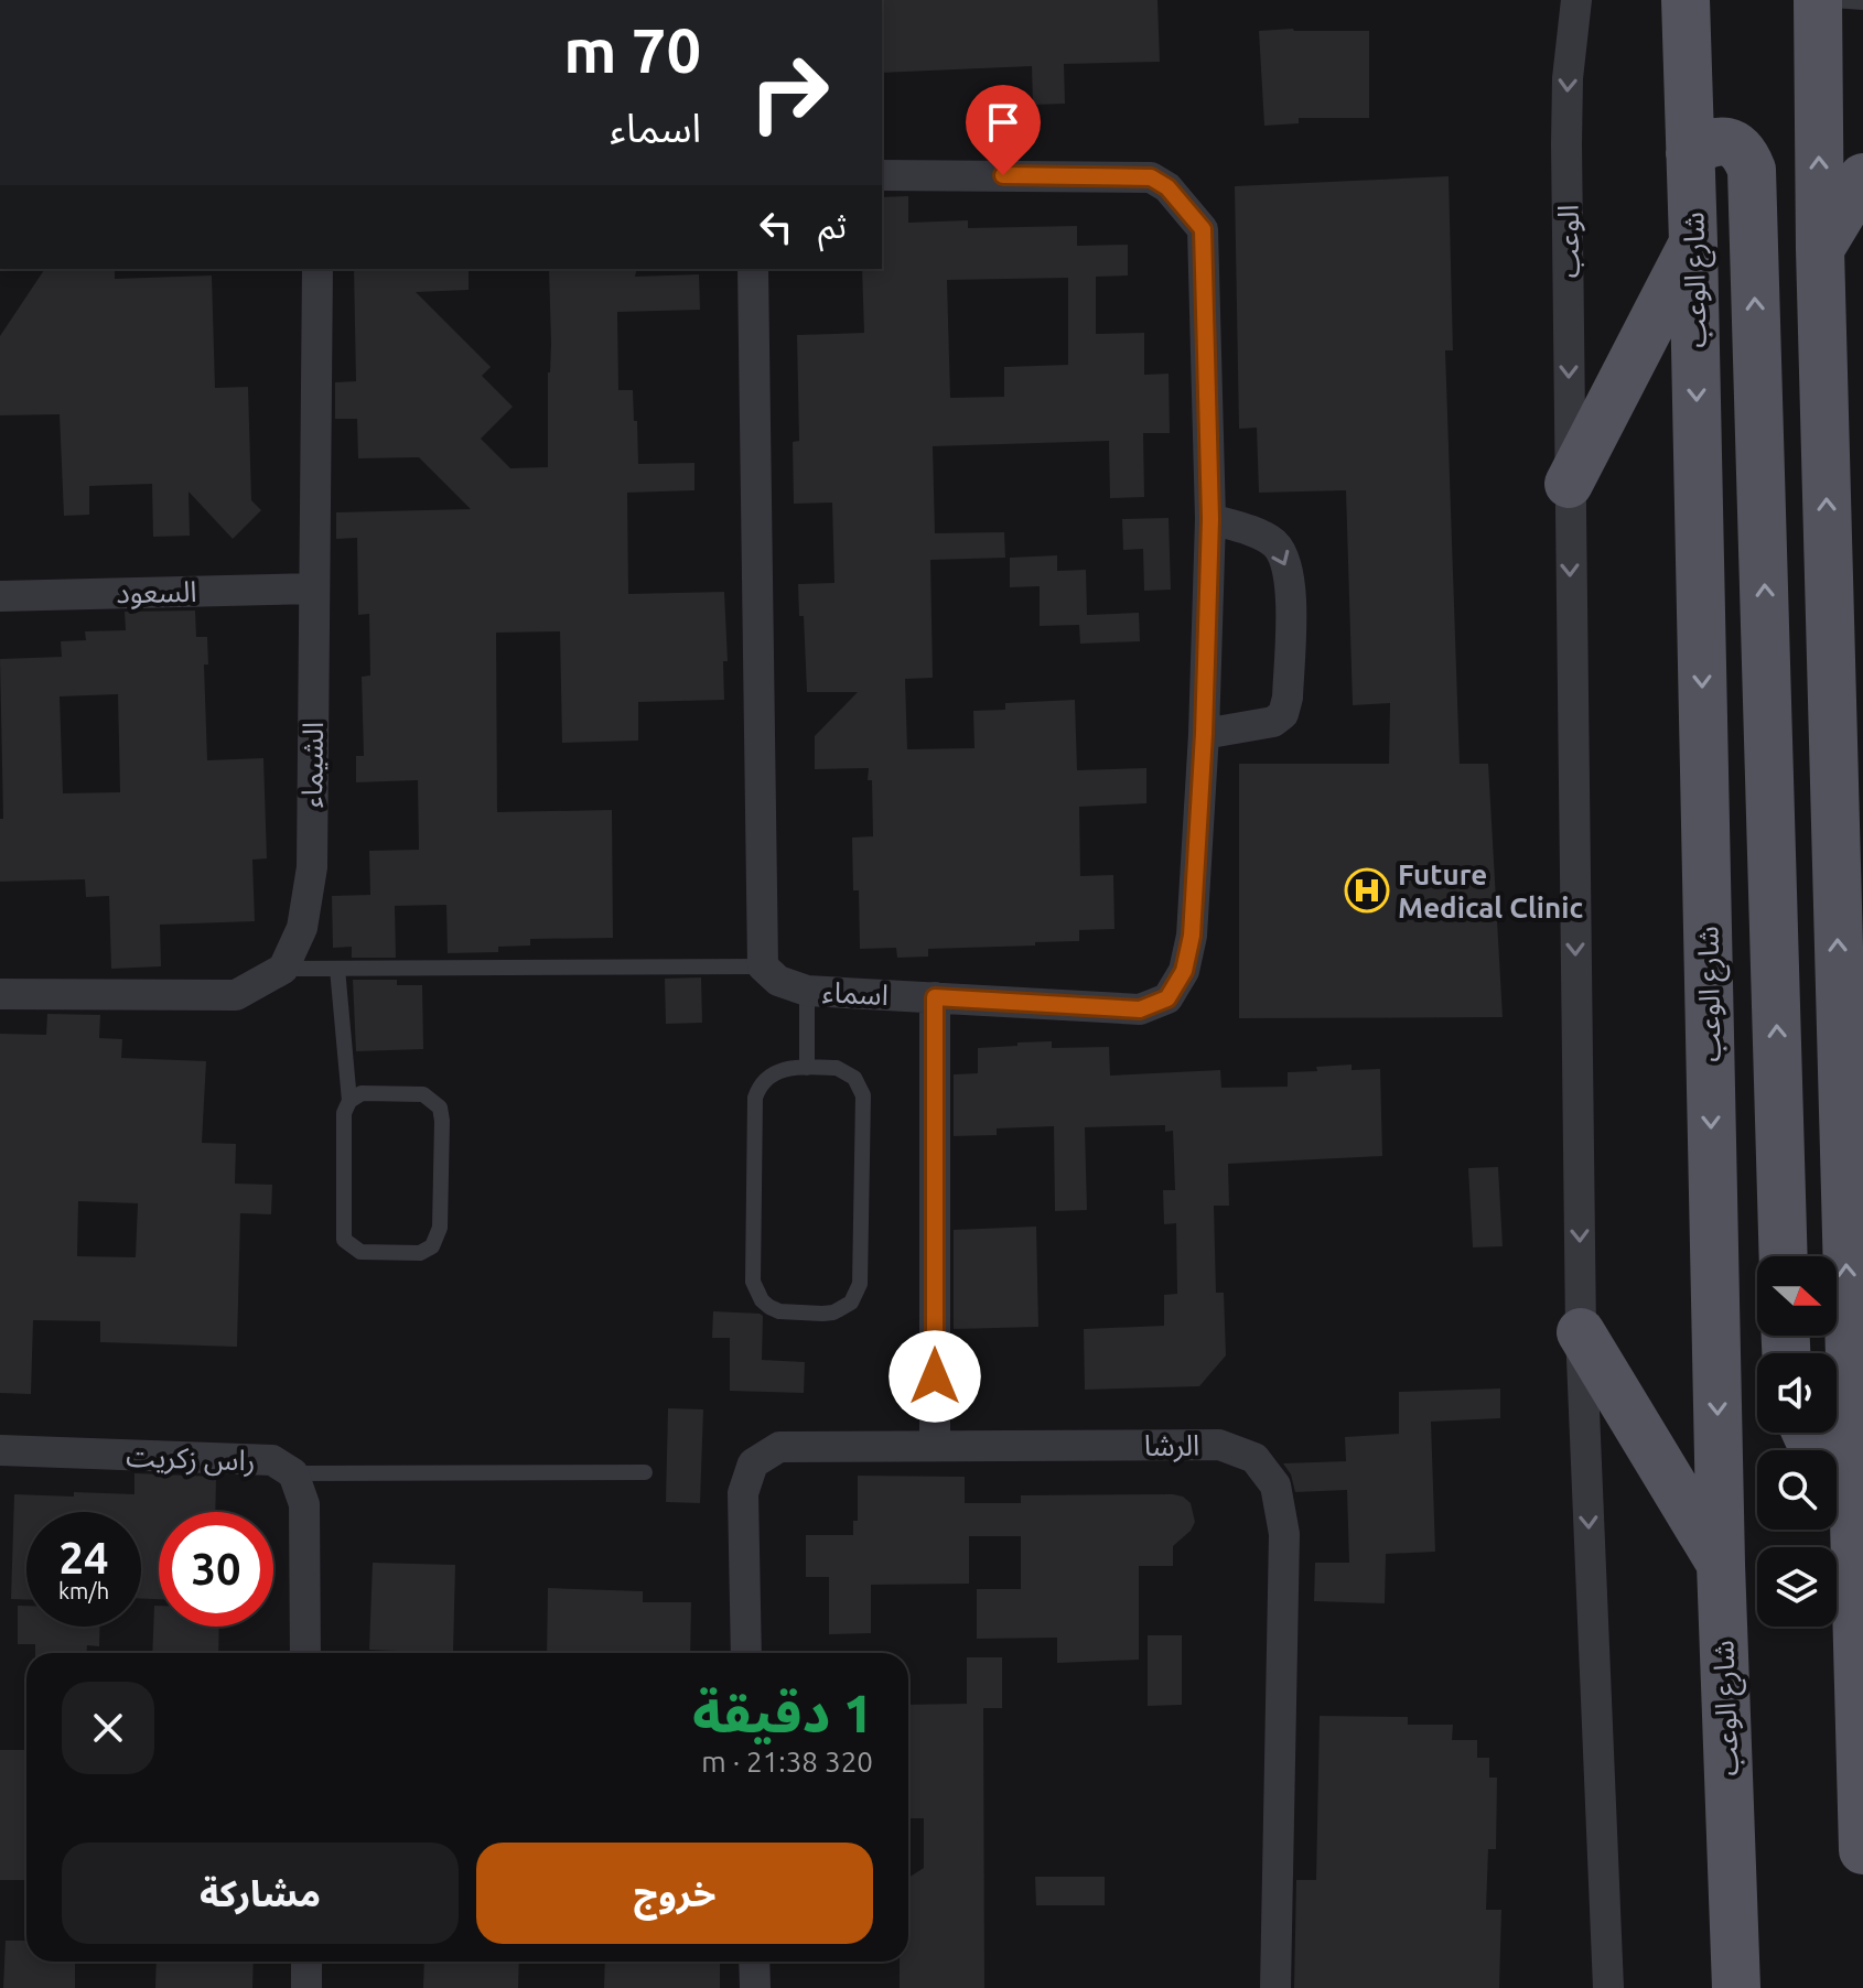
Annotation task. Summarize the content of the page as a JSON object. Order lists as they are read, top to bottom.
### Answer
{
  "streets": {
    "main road": ["شارع الوعب"],
    "street": [
      "الوعب",
      "السعود",
      "الشيماء",
      "اسماء",
      "الرشا",
      "راس زكريت"
    ]
  },
  "crossings": [
    ["السعود", "الشيماء"]
  ],
  "one_way": ["الوعب"],
  "places": {
    "hospital": ["Future Medical Clinic"]
  },
  "north": "right",
  "page": {
    "turn": ["70 m", "اسماء"],
    "then": "ثم",
    "speed": "24 km/h",
    "limit": "30",
    "heading": ["1 دقيقة", "320 m · 21:38"],
    "buttons": ["خروج", "مشاركة"]
  }
}
